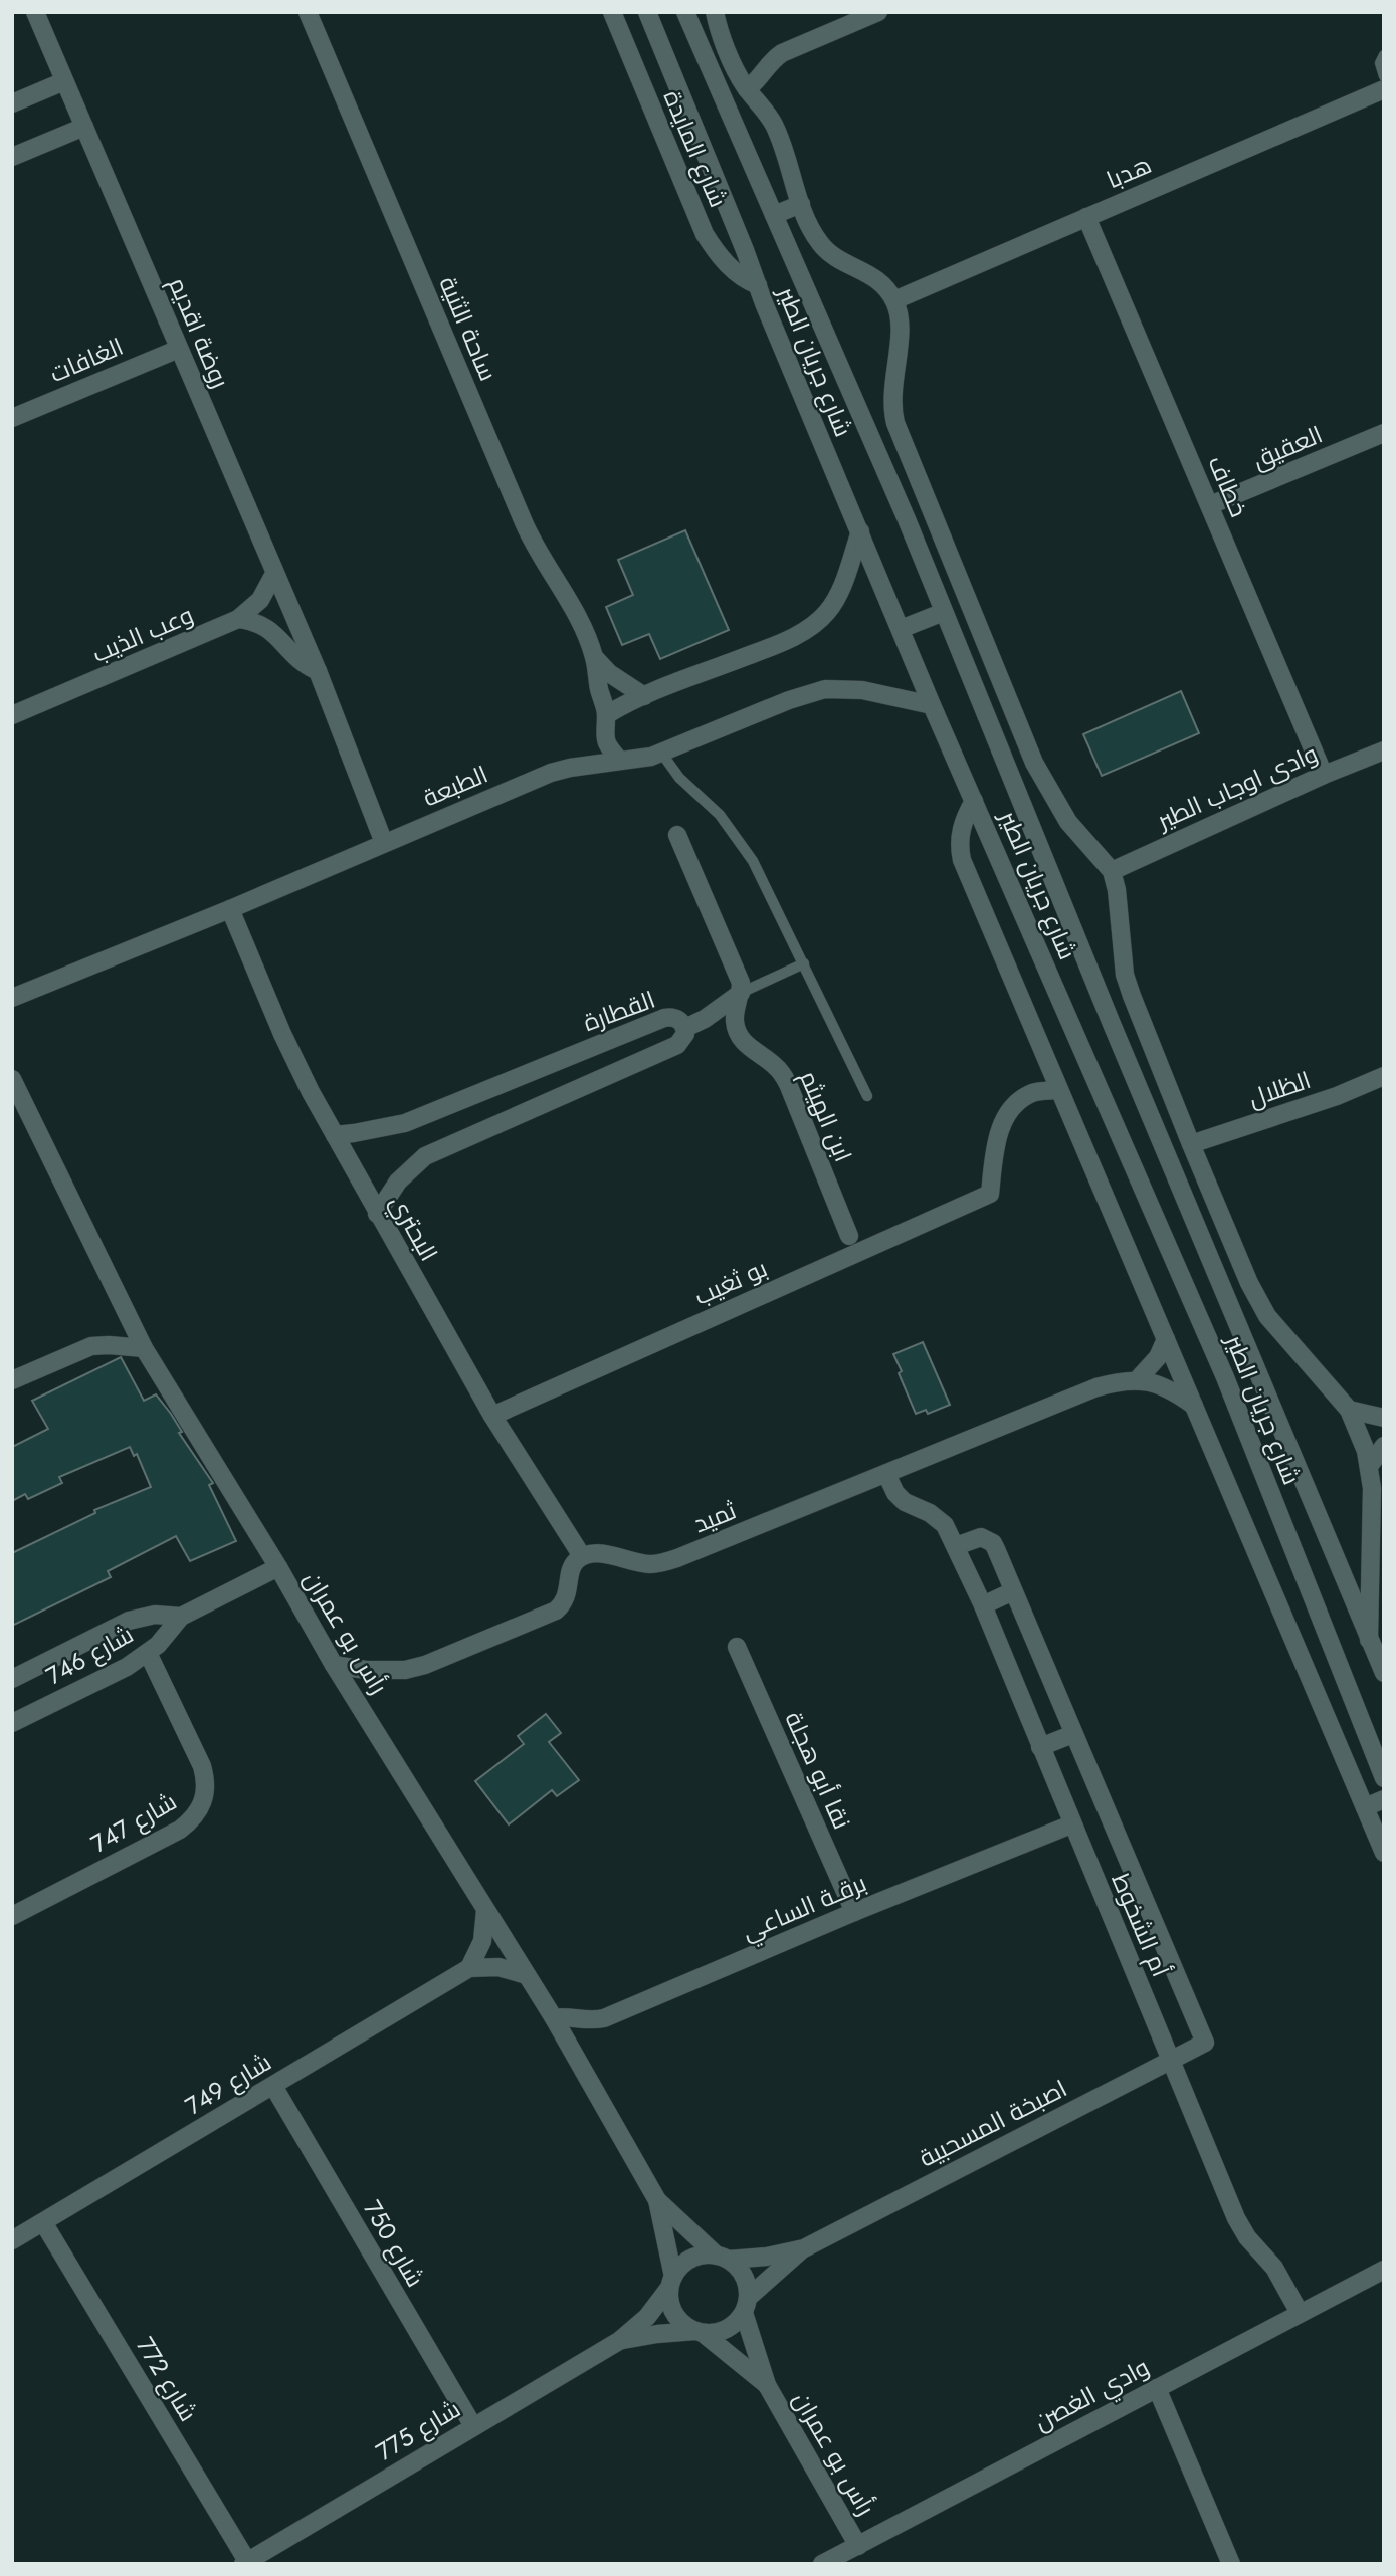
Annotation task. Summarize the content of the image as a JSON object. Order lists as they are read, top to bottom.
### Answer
{
  "streets": {
    "street": [
      "شارع المايدة",
      "هدبا",
      "ساحة الثنية",
      "روضة اقديم",
      "الغافات",
      "شارع جريان الطير",
      "العقيق",
      "خطاف",
      "وعب الذيب",
      "الطبعة",
      "وادى اوجاب الطير",
      "القطارة",
      "الظلال",
      "ابن الهيثم",
      "البحتري",
      "بو ثغيب",
      "ثميد",
      "رأس بو عمران",
      "شارع 746",
      "نقا أبو هجلة",
      "شارع 747",
      "برقـة الساعي",
      "أم الشخوط",
      "شارع 749",
      "اصبخة المسحبية",
      "شارع 750",
      "شارع 772",
      "وادي الغصن",
      "شارع 775"
    ]
  },
  "crossings": [
    ["شارع المايدة", "شارع جريان الطير"],
    ["هدبا", "شارع جريان الطير"],
    ["هدبا", "خطاف"],
    ["ساحة الثنية", "الطبعة"],
    ["روضة اقديم", "الغافات"],
    ["روضة اقديم", "وعب الذيب"],
    ["روضة اقديم", "الطبعة"],
    ["شارع جريان الطير", "الطبعة"],
    ["شارع جريان الطير", "وادى اوجاب الطير"],
    ["شارع جريان الطير", "الظلال"],
    ["العقيق", "خطاف"],
    ["خطاف", "وادى اوجاب الطير"],
    ["الطبعة", "البحتري"],
    ["القطارة", "البحتري"],
    ["البحتري", "بو ثغيب"],
    ["البحتري", "ثميد"],
    ["ثميد", "أم الشخوط"],
    ["رأس بو عمران", "شارع 746"],
    ["رأس بو عمران", "برقـة الساعي"],
    ["رأس بو عمران", "اصبخة المسحبية"],
    ["رأس بو عمران", "وادي الغصن"],
    ["رأس بو عمران", "شارع 775"],
    ["شارع 746", "شارع 747"],
    ["نقا أبو هجلة", "برقـة الساعي"],
    ["برقـة الساعي", "أم الشخوط"],
    ["أم الشخوط", "اصبخة المسحبية"],
    ["أم الشخوط", "وادي الغصن"],
    ["شارع 749", "شارع 750"],
    ["شارع 749", "شارع 772"],
    ["اصبخة المسحبية", "شارع 775"],
    ["شارع 750", "شارع 775"],
    ["شارع 772", "شارع 775"]
  ]
}
